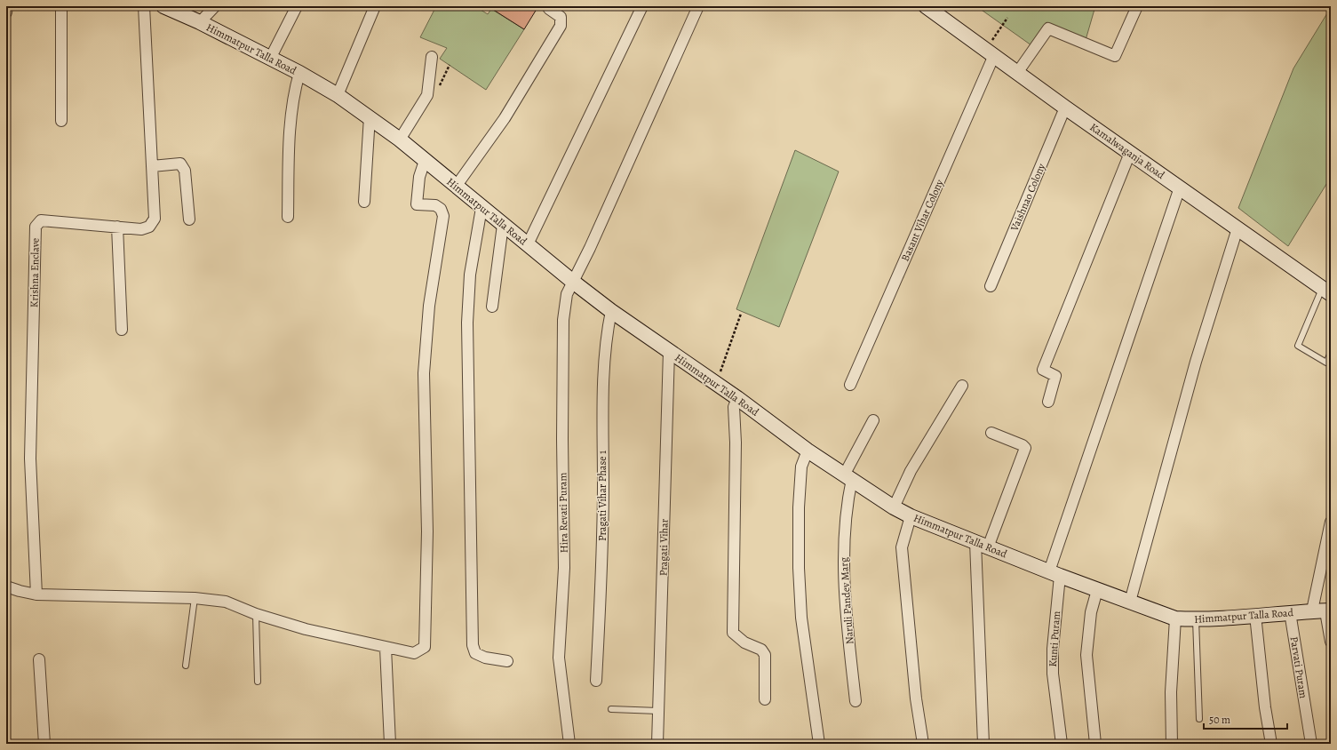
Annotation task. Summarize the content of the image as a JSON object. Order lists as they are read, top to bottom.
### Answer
{
  "streets": {
    "street": [
      "Himmatpur Talla Road",
      "Kamalwaganja Road",
      "Vaishnao Colony",
      "Basant Vihar Colony",
      "Krishna Enclave",
      "Pragati Vihar Phase 1",
      "Hira Revati Puram",
      "Pragati Vihar",
      "Naruli Pandev Marg",
      "Kunti Puram",
      "Parvati Puram"
    ]
  },
  "crossings": [
    ["Himmatpur Talla Road", "Pragati Vihar Phase 1"],
    ["Himmatpur Talla Road", "Hira Revati Puram"],
    ["Himmatpur Talla Road", "Pragati Vihar"],
    ["Himmatpur Talla Road", "Naruli Pandev Marg"],
    ["Himmatpur Talla Road", "Kunti Puram"],
    ["Himmatpur Talla Road", "Parvati Puram"],
    ["Kamalwaganja Road", "Vaishnao Colony"],
    ["Kamalwaganja Road", "Basant Vihar Colony"],
    ["Kamalwaganja Road", "Kunti Puram"]
  ],
  "scale_bar": "50 m"
}
